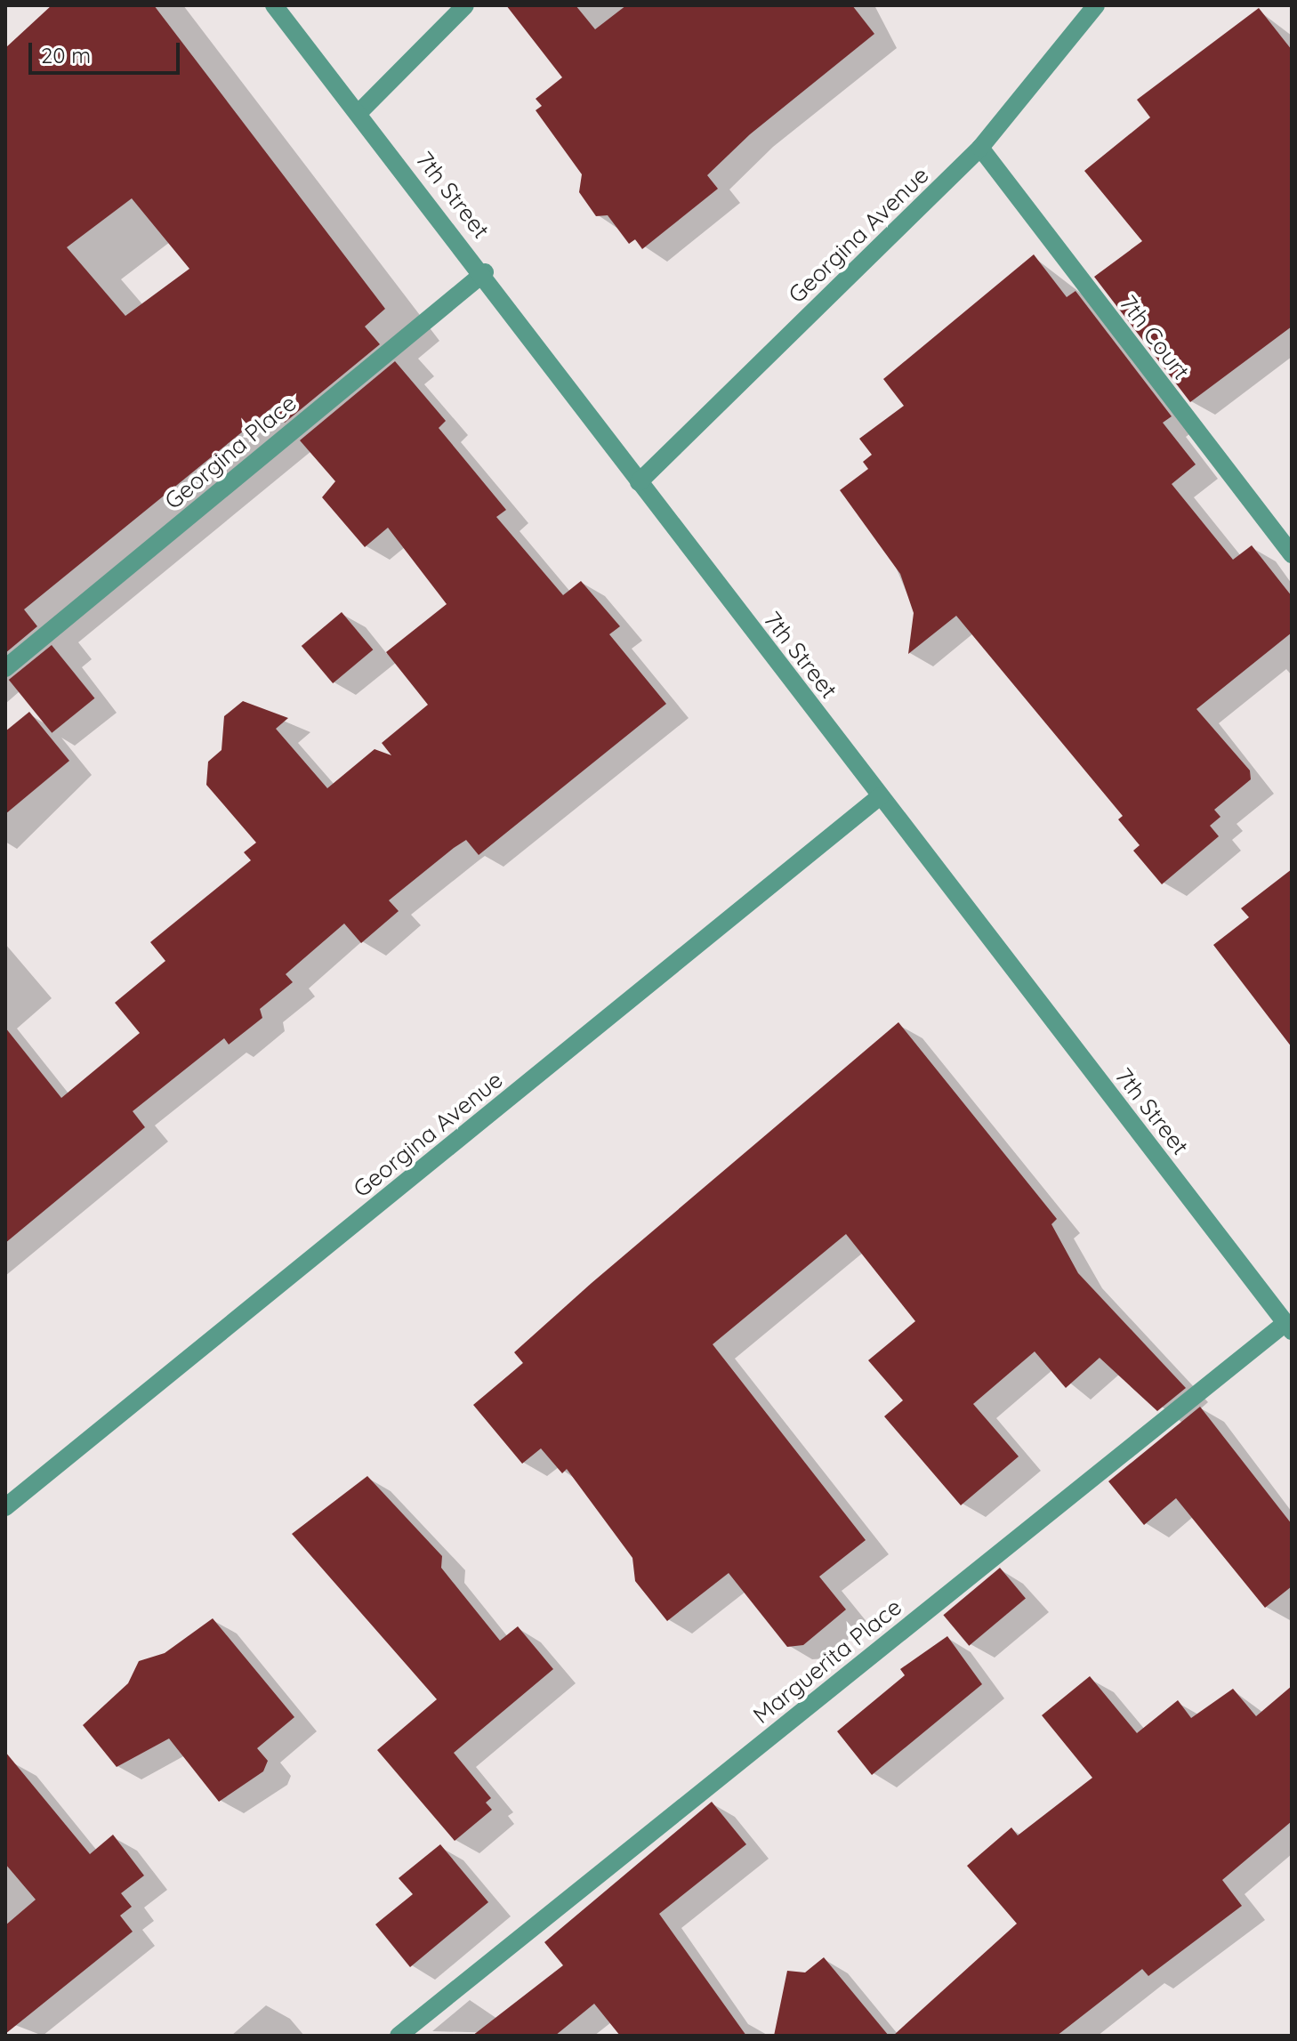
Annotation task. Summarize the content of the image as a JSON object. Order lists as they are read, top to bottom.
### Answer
{
  "streets": {
    "street": [
      "7th Street",
      "Georgina Avenue",
      "7th Court",
      "Georgina Place",
      "Marguerita Place"
    ]
  },
  "crossings": [
    ["7th Street", "Georgina Avenue"],
    ["7th Street", "Georgina Place"],
    ["7th Street", "Marguerita Place"],
    ["Georgina Avenue", "7th Court"]
  ],
  "scale_bar": "20 m"
}
